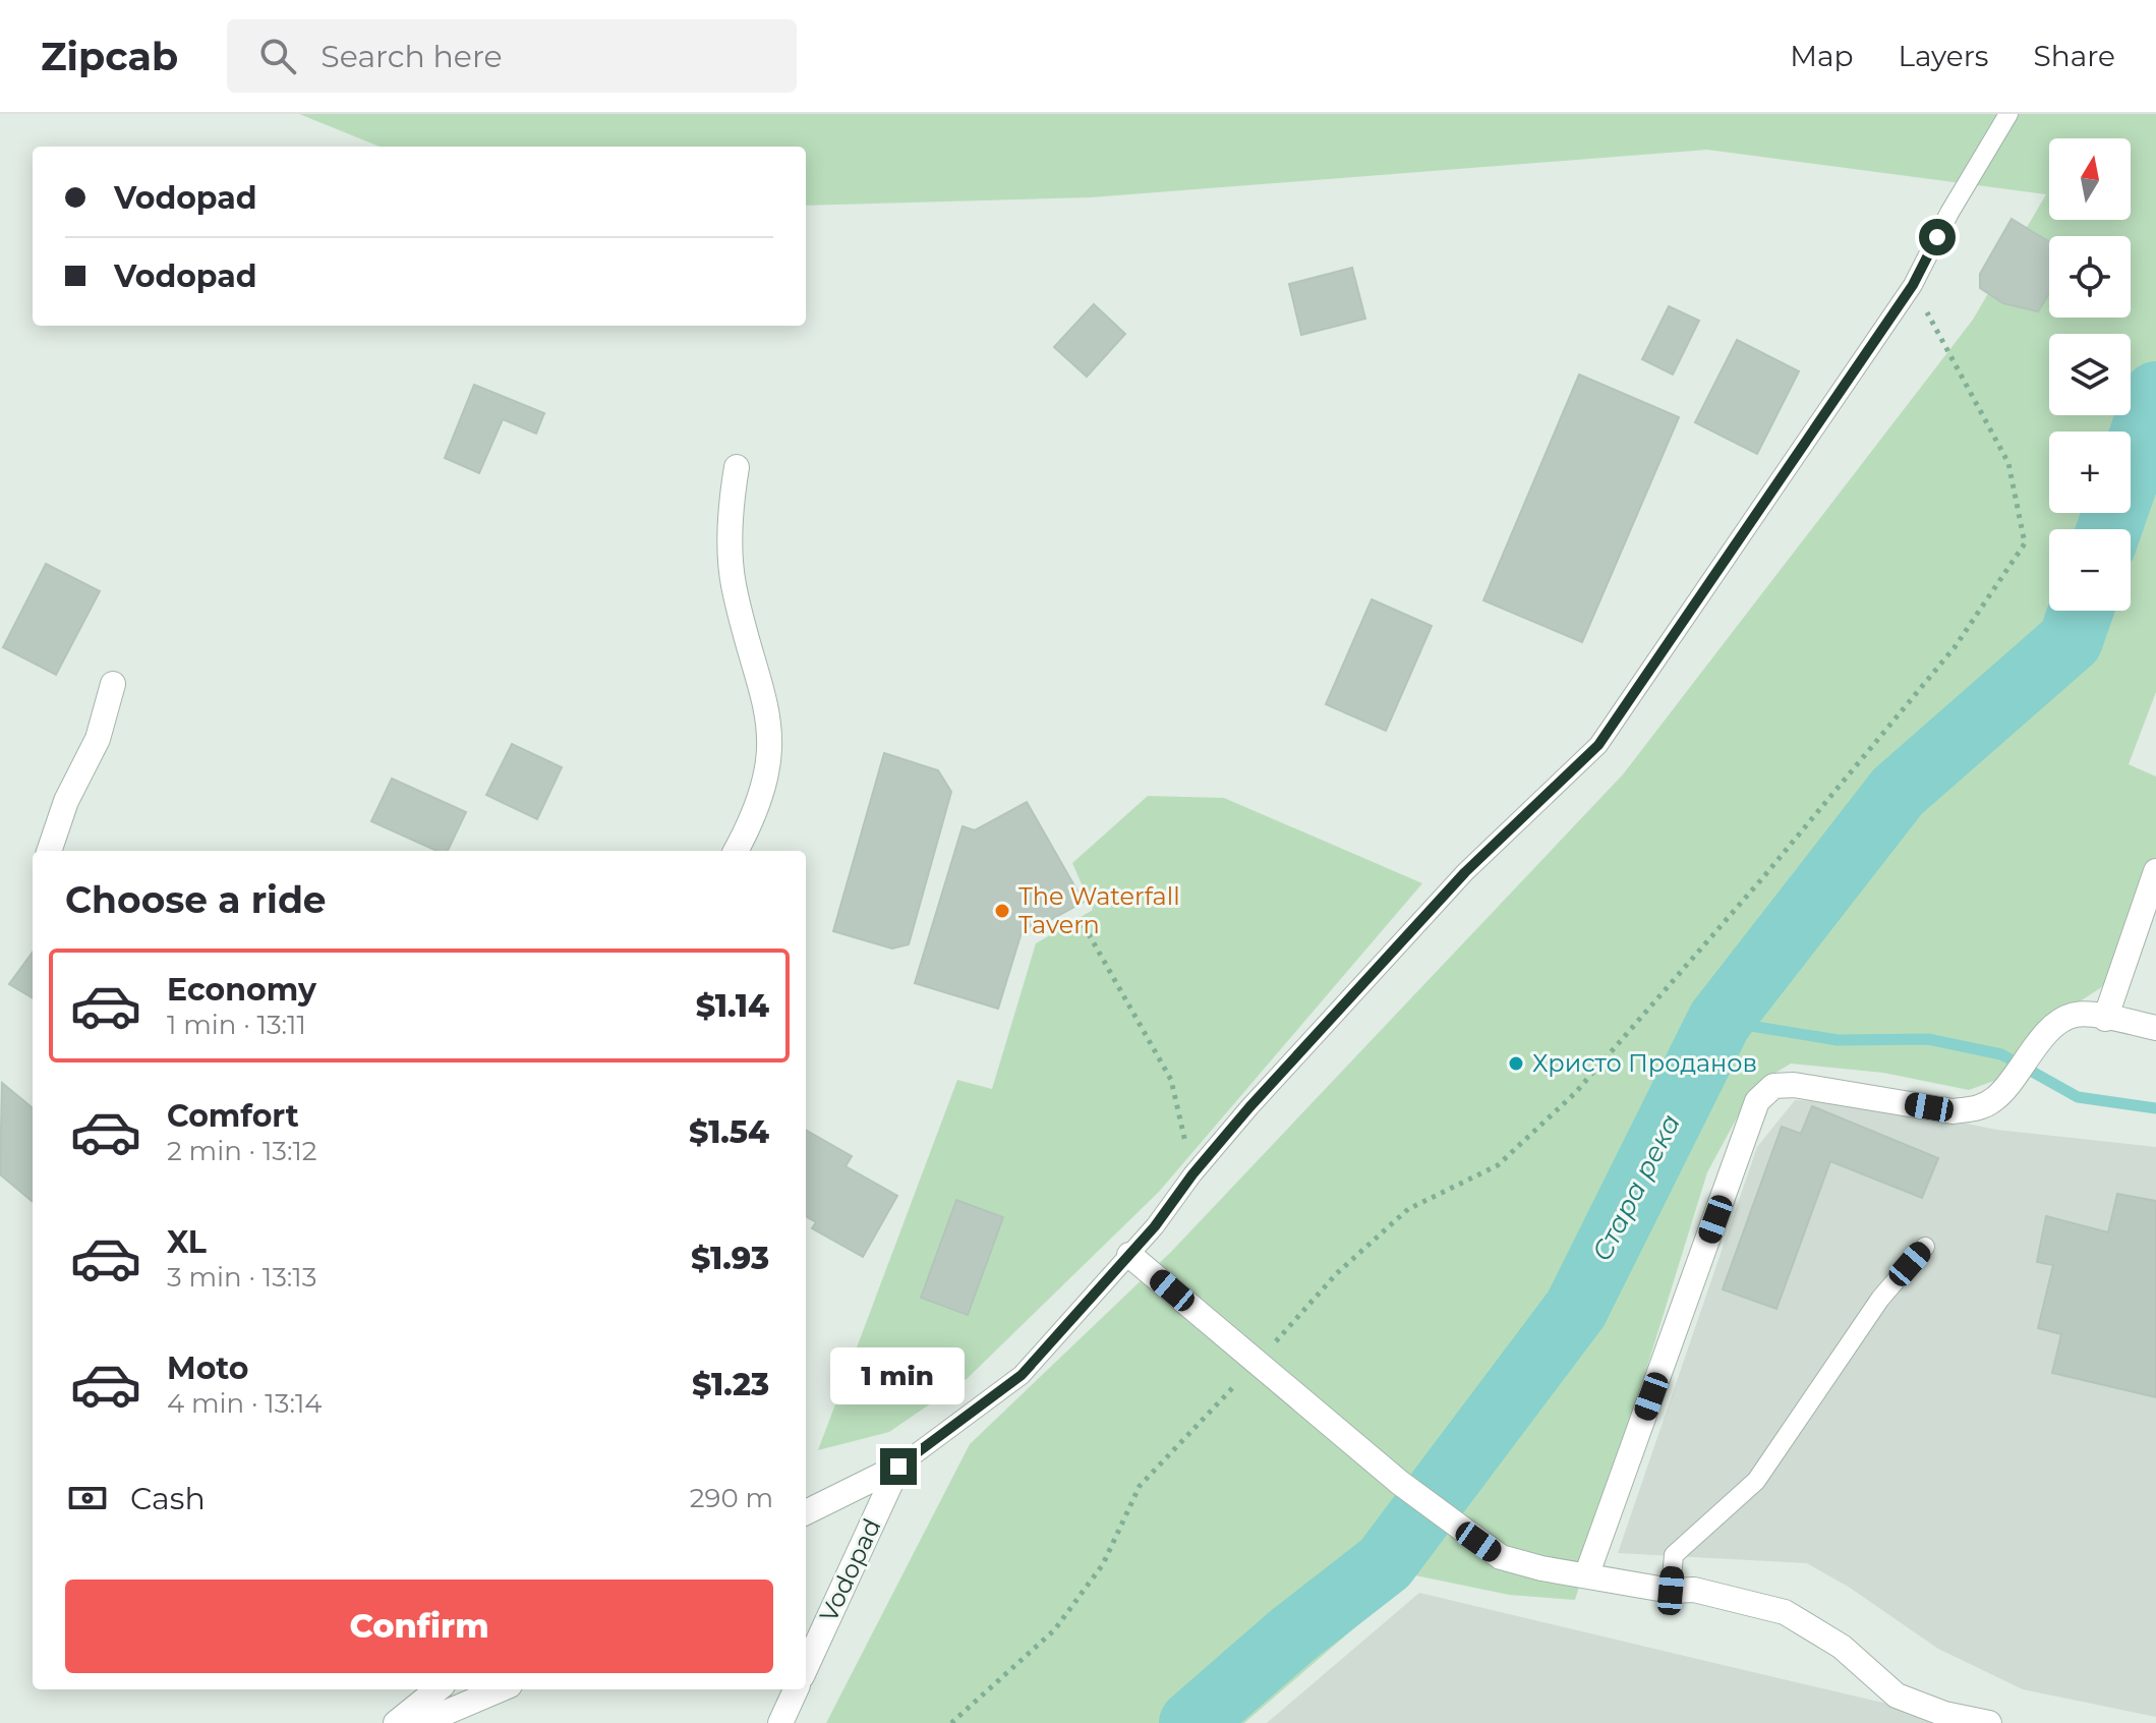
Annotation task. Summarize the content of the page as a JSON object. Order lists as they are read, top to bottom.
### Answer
{
  "streets": {
    "street": ["Vodopad"]
  },
  "water": ["Стара река"],
  "places": ["The Waterfall Tavern", "Христо Проданов"],
  "north": "top",
  "page": {
    "header": "Zipcab",
    "search": "Search here",
    "nav": ["Map", "Layers", "Share"],
    "map_buttons": ["+", "−"],
    "banner": ["Vodopad", "Vodopad"],
    "heading": "Choose a ride",
    "list": [
      {
        "name": "Economy",
        "note": "1 min · 13:11",
        "value": "$1.14"
      },
      {
        "name": "Comfort",
        "note": "2 min · 13:12",
        "value": "$1.54"
      },
      {
        "name": "XL",
        "note": "3 min · 13:13",
        "value": "$1.93"
      },
      {
        "name": "Moto",
        "note": "4 min · 13:14",
        "value": "$1.23"
      }
    ],
    "bubble": "1 min",
    "pay": ["Cash", "290 m"],
    "buttons": "Confirm"
  }
}
